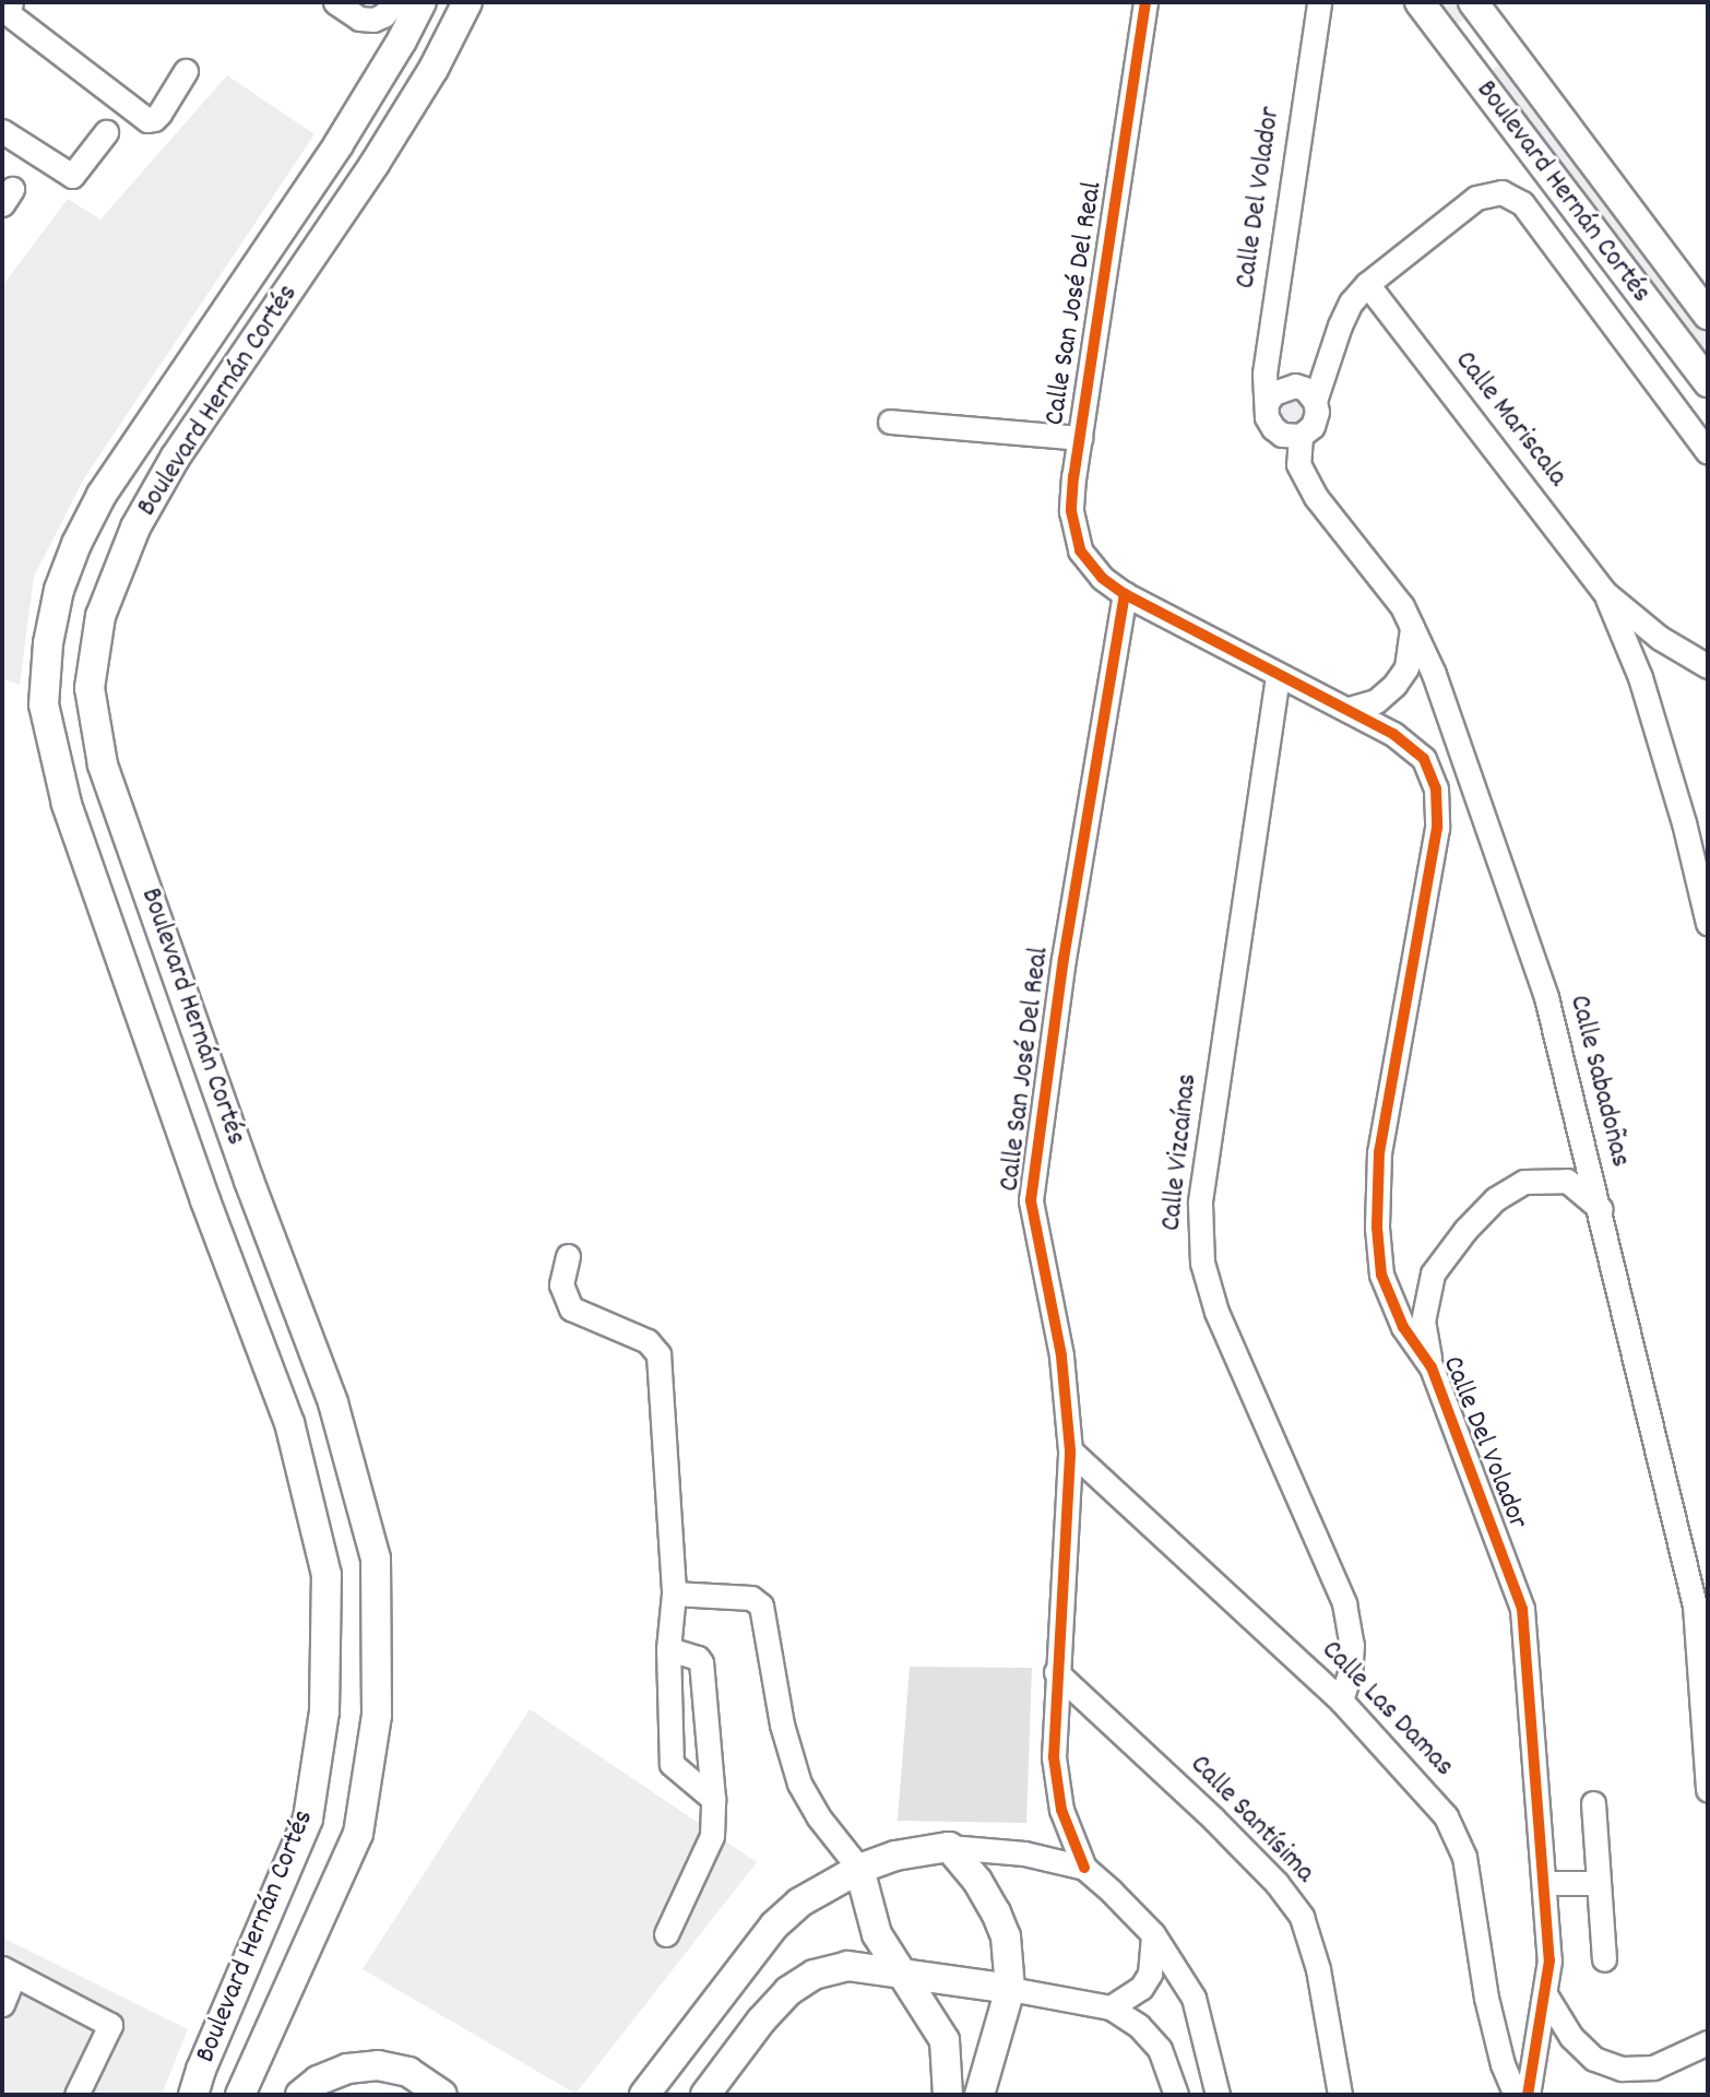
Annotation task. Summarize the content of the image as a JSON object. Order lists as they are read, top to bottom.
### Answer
{
  "streets": {
    "main road": ["Boulevard Hernán Cortés"],
    "street": [
      "Calle Del Volador",
      "Calle San José Del Real",
      "Calle Mariscala",
      "Calle Sabadoñas",
      "Calle Vizcaínas",
      "Calle Las Damas",
      "Calle Santísima"
    ]
  },
  "crossings": [
    ["Calle Del Volador", "Calle San José Del Real"],
    ["Calle Del Volador", "Calle Sabadoñas"],
    ["Calle Del Volador", "Calle Vizcaínas"],
    ["Calle San José Del Real", "Calle Vizcaínas"],
    ["Calle San José Del Real", "Calle Las Damas"],
    ["Calle San José Del Real", "Calle Santísima"],
    ["Calle Mariscala", "Calle Sabadoñas"],
    ["Calle Vizcaínas", "Calle Las Damas"]
  ]
}
